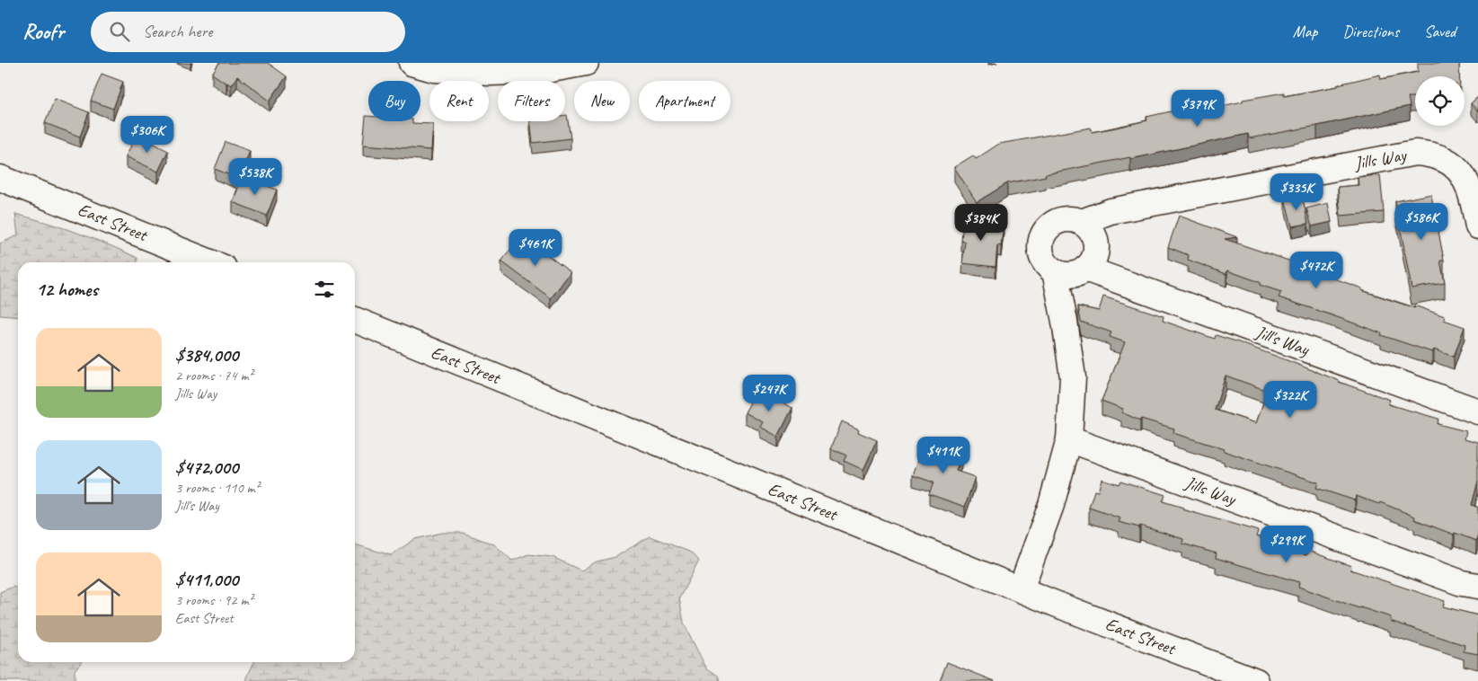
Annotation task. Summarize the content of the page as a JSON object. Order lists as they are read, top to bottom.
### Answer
{
  "streets": {
    "street": ["Jills Way", "East Street", "Jill's Way"]
  },
  "crossings": [
    ["Jills Way", "East Street"],
    ["Jills Way", "Jill's Way"]
  ],
  "page": {
    "header": "Roofr",
    "search": "Search here",
    "nav": ["Map", "Directions", "Saved"],
    "chip": [
      "Buy",
      "Rent",
      "Filters",
      "New",
      "Apartment"
    ],
    "price": [
      "$379K",
      "$306K",
      "$538K",
      "$335K",
      "$586K",
      "$384K",
      "$461K",
      "$472K",
      "$247K",
      "$322K",
      "$411K",
      "$299K"
    ],
    "heading": "12 homes",
    "list": [
      {
        "name": "$384,000",
        "note": "2 rooms · 74 m² · Jills Way"
      },
      {
        "name": "$472,000",
        "note": "3 rooms · 110 m² · Jill's Way"
      },
      {
        "name": "$411,000",
        "note": "3 rooms · 92 m² · East Street"
      }
    ]
  }
}
